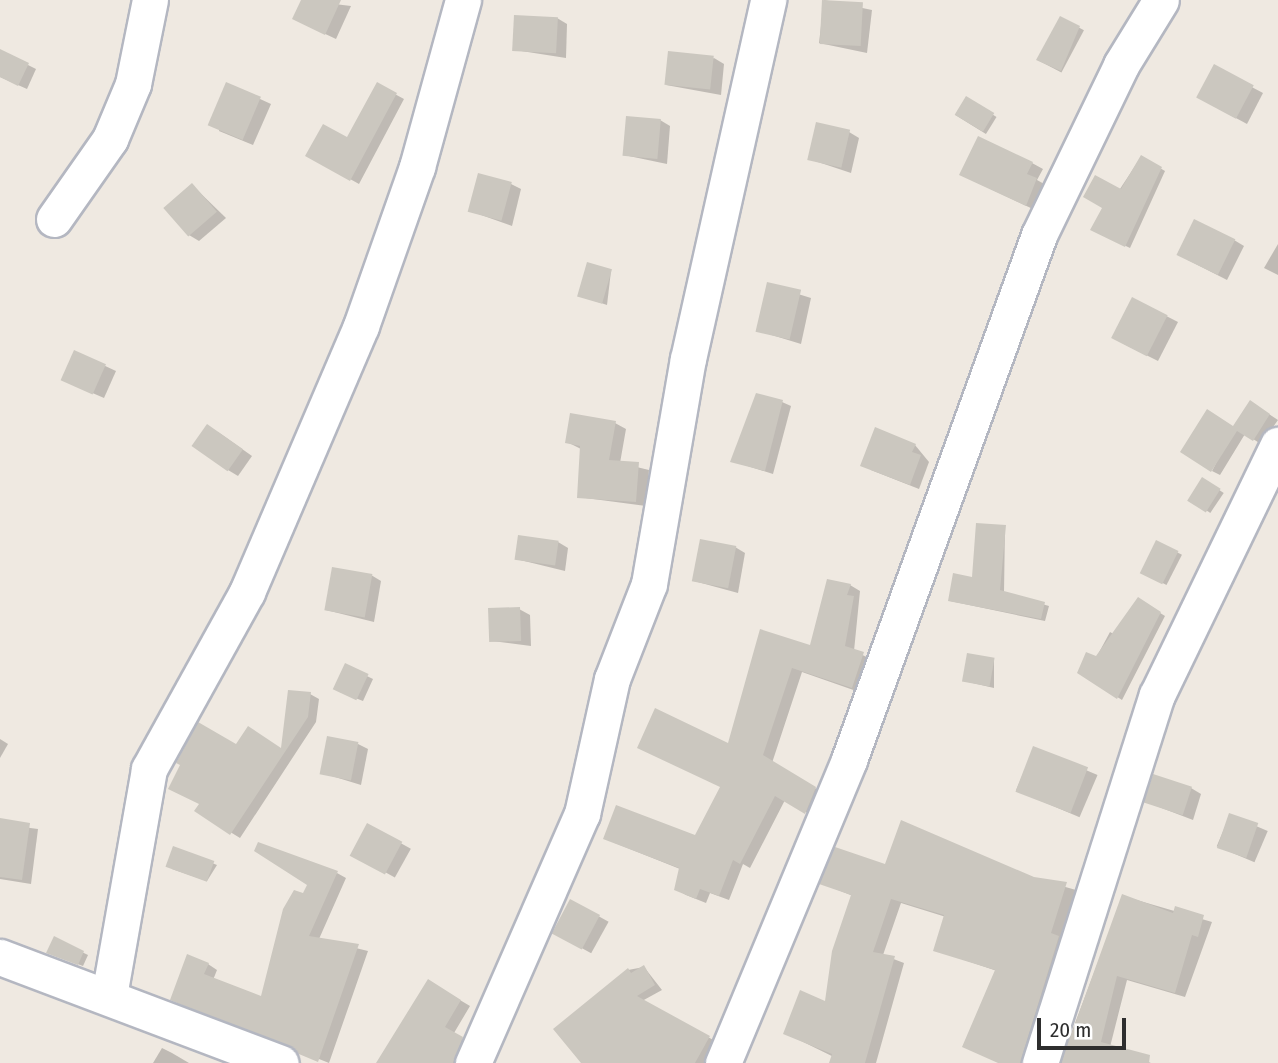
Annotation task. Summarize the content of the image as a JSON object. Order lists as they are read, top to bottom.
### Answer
{
  "scale_bar": "20 m"
}
